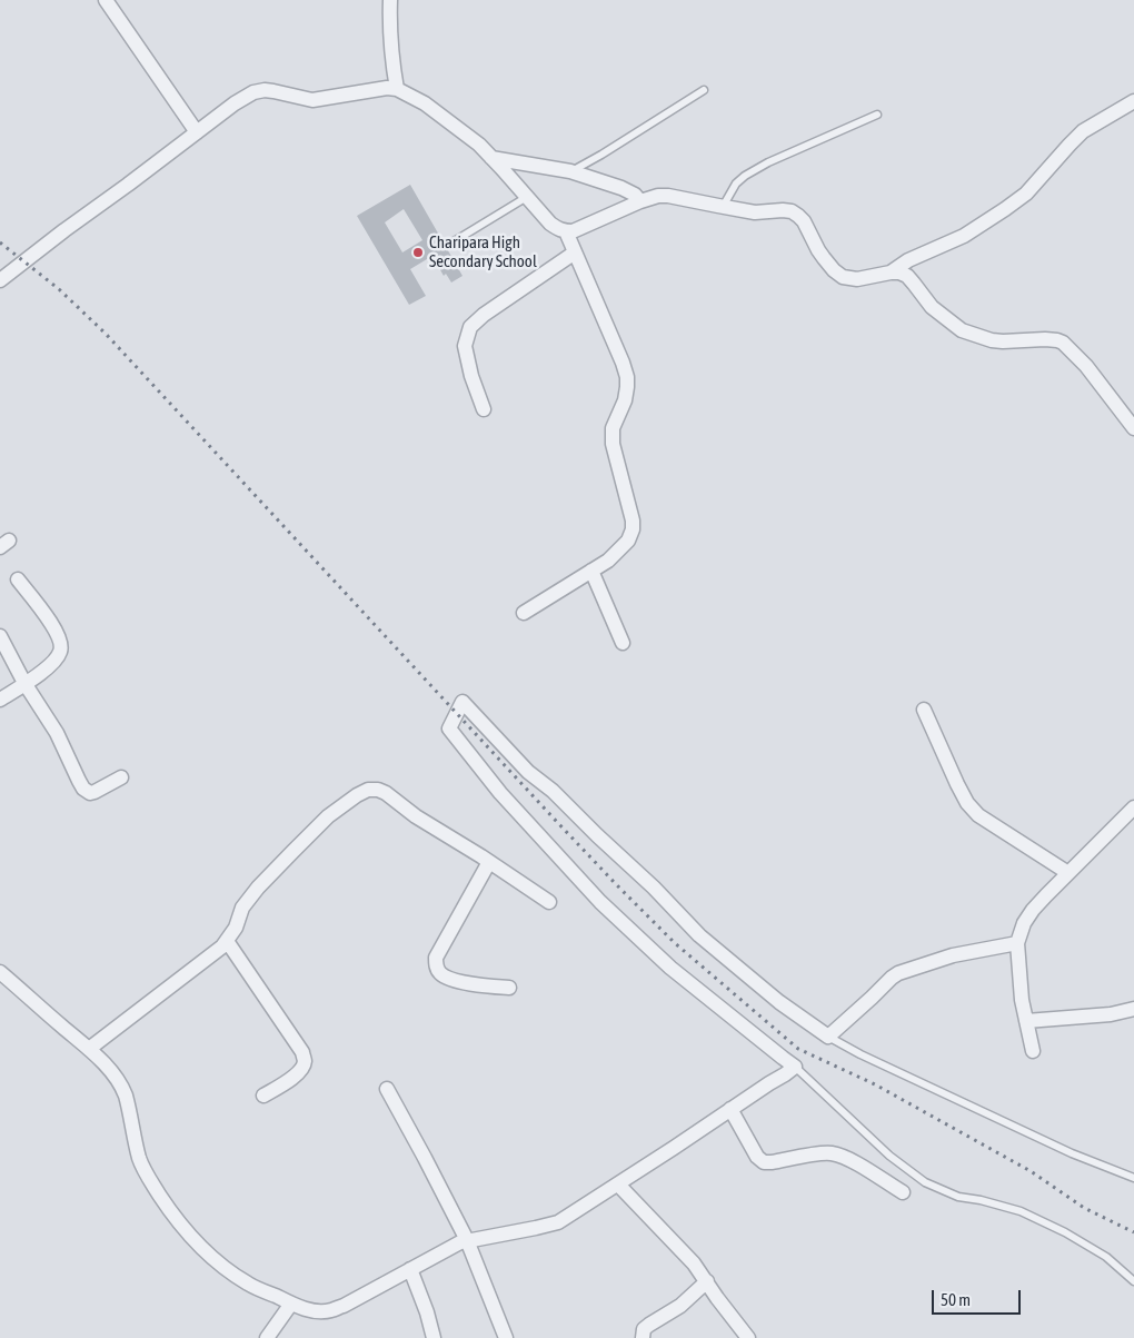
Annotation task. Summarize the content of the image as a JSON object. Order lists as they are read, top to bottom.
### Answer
{
  "places": ["Charipara High Secondary School"],
  "scale_bar": "50 m"
}
